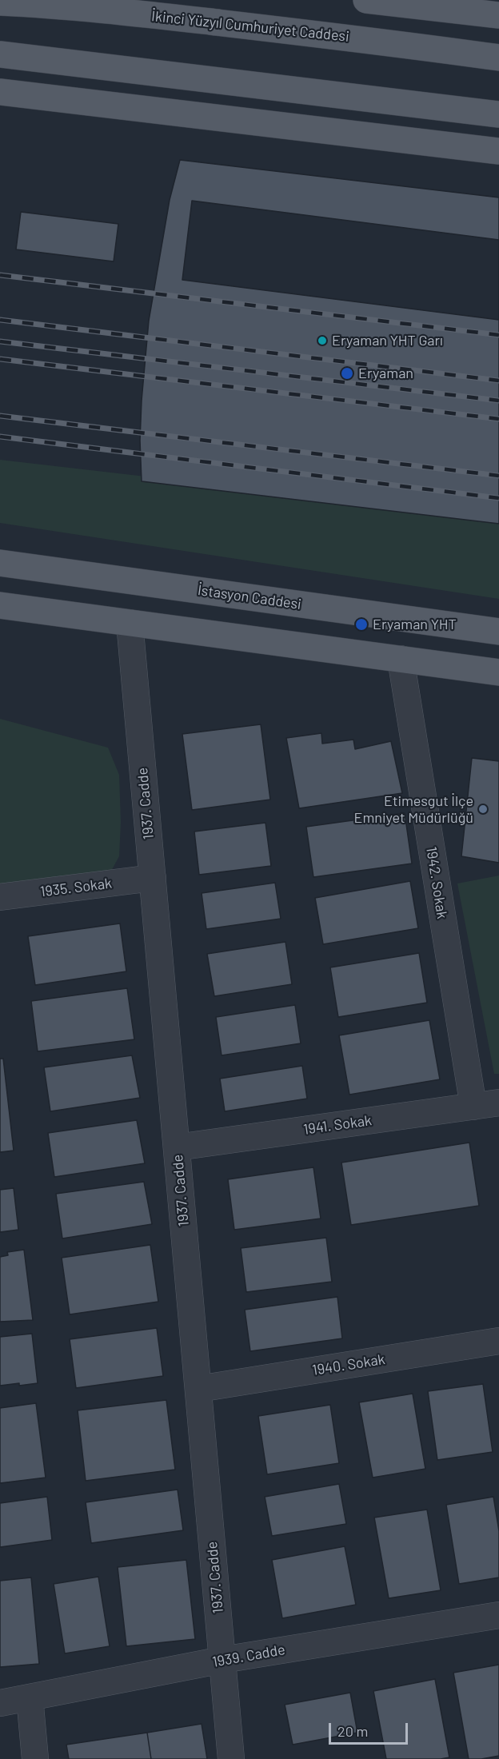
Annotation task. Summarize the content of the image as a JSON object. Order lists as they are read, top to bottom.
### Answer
{
  "streets": {
    "main road": ["İkinci Yüzyıl Cumhuriyet Caddesi", "İstasyon Caddesi"],
    "street": [
      "1937. Cadde",
      "1942. Sokak",
      "1935. Sokak",
      "1941. Sokak",
      "1940. Sokak",
      "1939. Cadde"
    ]
  },
  "crossings": [
    ["1937. Cadde", "1935. Sokak"],
    ["1937. Cadde", "1941. Sokak"],
    ["1937. Cadde", "1940. Sokak"],
    ["1937. Cadde", "1939. Cadde"],
    ["1942. Sokak", "1941. Sokak"]
  ],
  "places": [
    "Eryaman YHT Garı",
    "Eryaman",
    "Eryaman YHT",
    "Etimesgut İlçe Emniyet Müdürlüğü"
  ],
  "scale_bar": "20 m"
}
